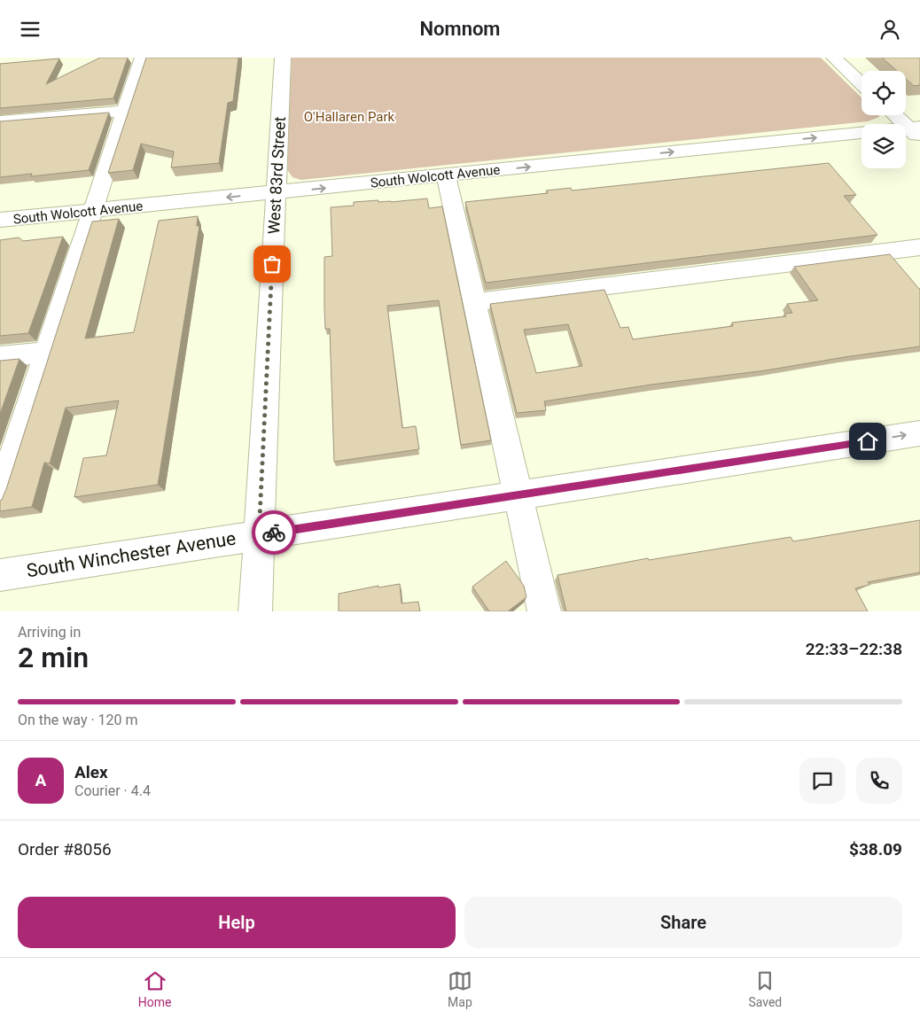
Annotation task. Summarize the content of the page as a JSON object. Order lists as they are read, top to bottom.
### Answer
{
  "streets": {
    "street": ["West 83rd Street", "South Wolcott Avenue", "South Winchester Avenue"]
  },
  "crossings": [
    ["West 83rd Street", "South Wolcott Avenue"],
    ["West 83rd Street", "South Winchester Avenue"]
  ],
  "parks": ["O'Hallaren Park"],
  "page": {
    "header": "Nomnom",
    "heading": ["2 min", "Arriving in", "22:33–22:38"],
    "panel": [
      "Alex",
      "Courier · 4.4",
      "Order #8056",
      "$38.09"
    ],
    "bar": "On the way · 120 m",
    "round": "A",
    "buttons": ["Help", "Share"],
    "tabs": ["Home", "Map", "Saved"]
  }
}
